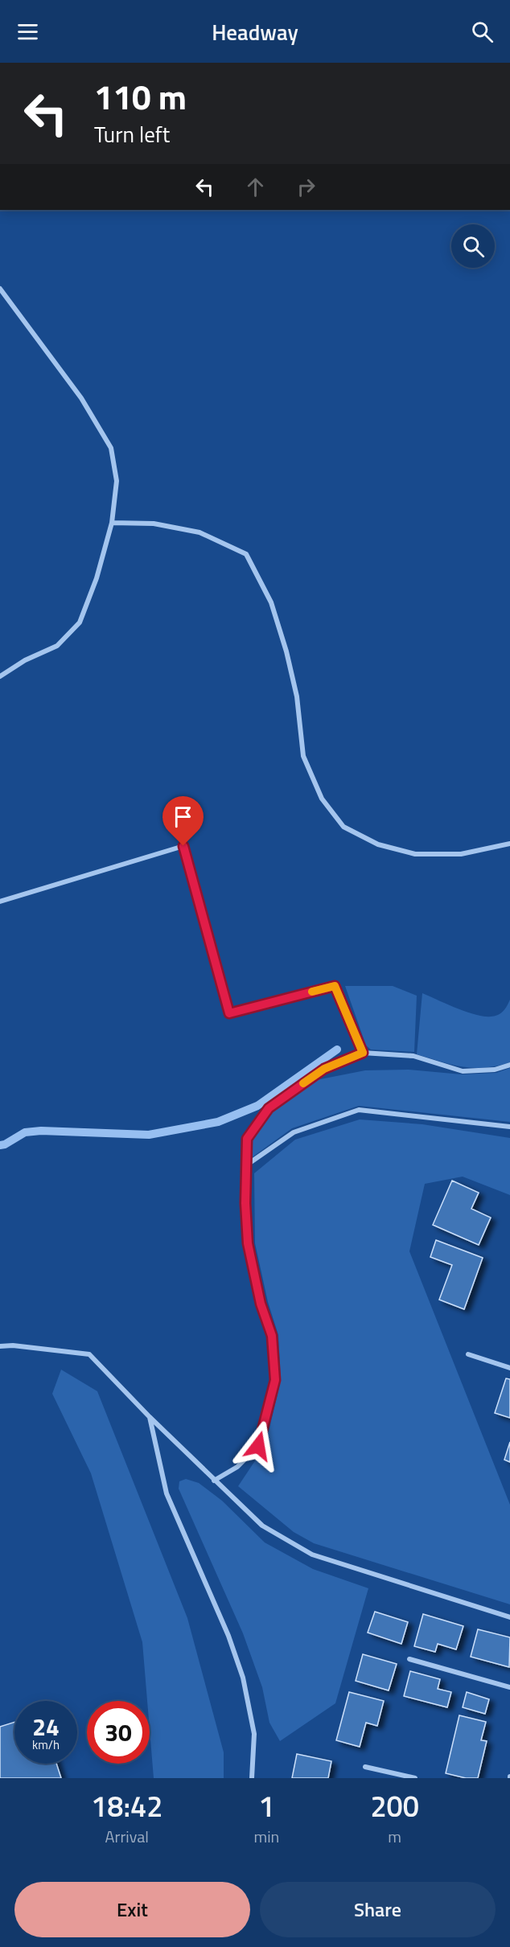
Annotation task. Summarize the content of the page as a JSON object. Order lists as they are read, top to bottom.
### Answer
{
  "page": {
    "header": "Headway",
    "turn": ["110 m", "Turn left"],
    "speed": "24 km/h",
    "limit": "30",
    "eta": [
      "18:42",
      "Arrival",
      "1",
      "min",
      "200",
      "m"
    ],
    "buttons": ["Exit", "Share"]
  }
}
